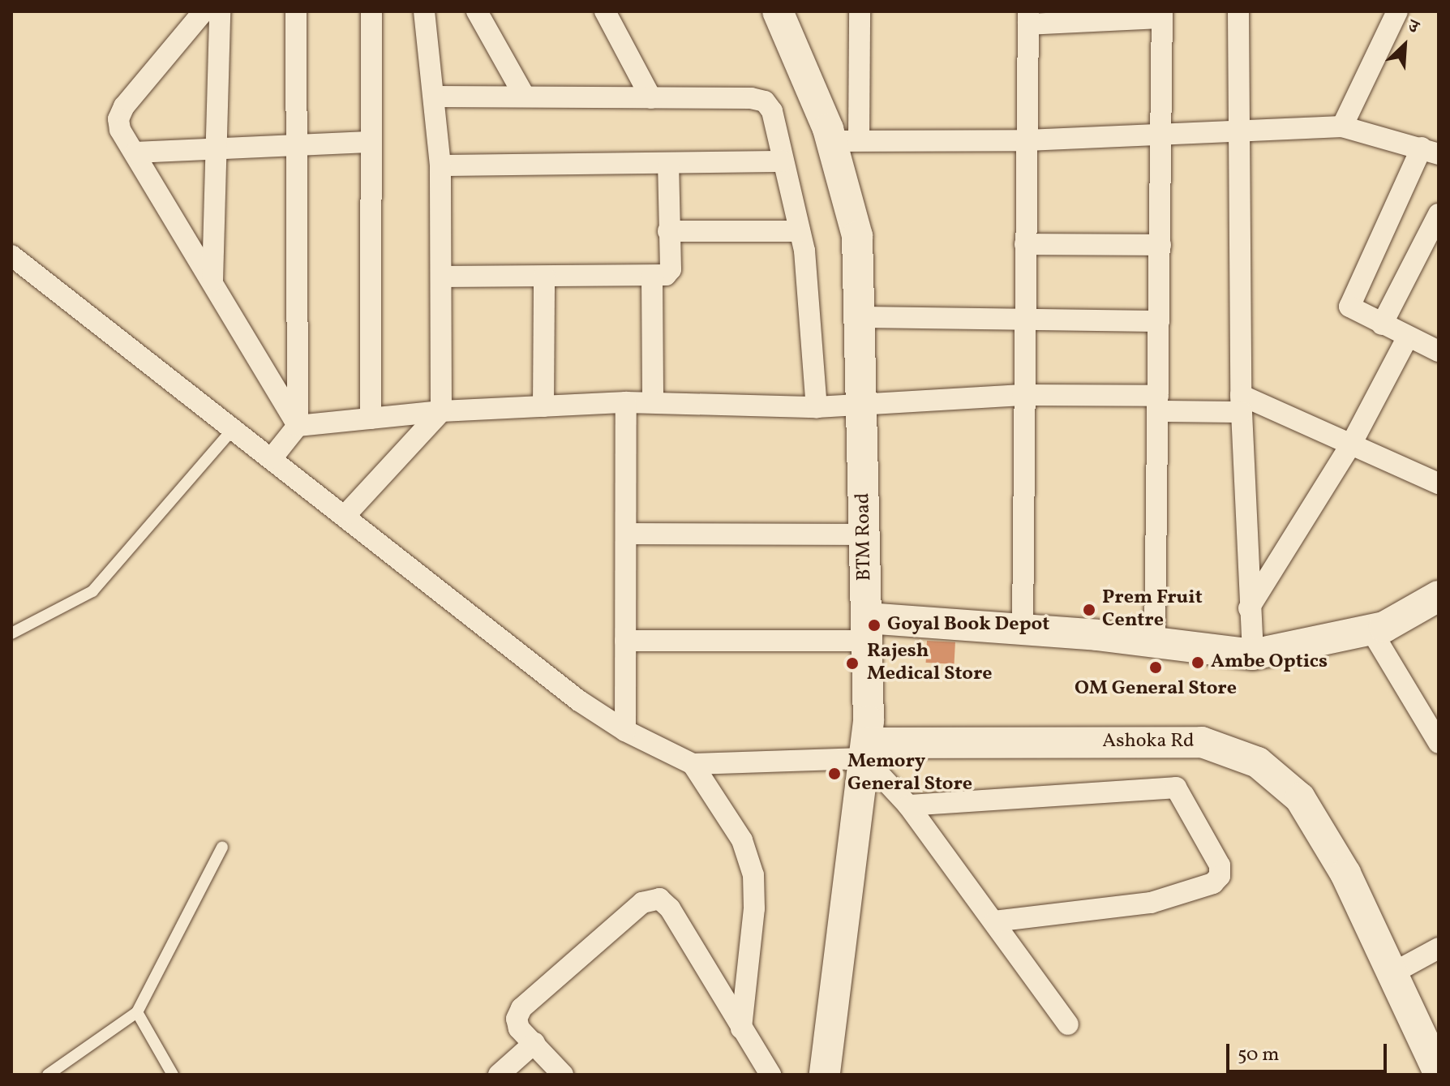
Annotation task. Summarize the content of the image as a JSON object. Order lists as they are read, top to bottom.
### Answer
{
  "streets": {
    "street": ["BTM Road", "Ashoka Rd"]
  },
  "crossings": [
    ["BTM Road", "Ashoka Rd"]
  ],
  "places": [
    "Prem Fruit Centre",
    "Goyal Book Depot",
    "Ambe Optics",
    "Rajesh Medical Store",
    "OM General Store",
    "Memory General Store"
  ],
  "scale_bar": "50 m",
  "north": "top right"
}
